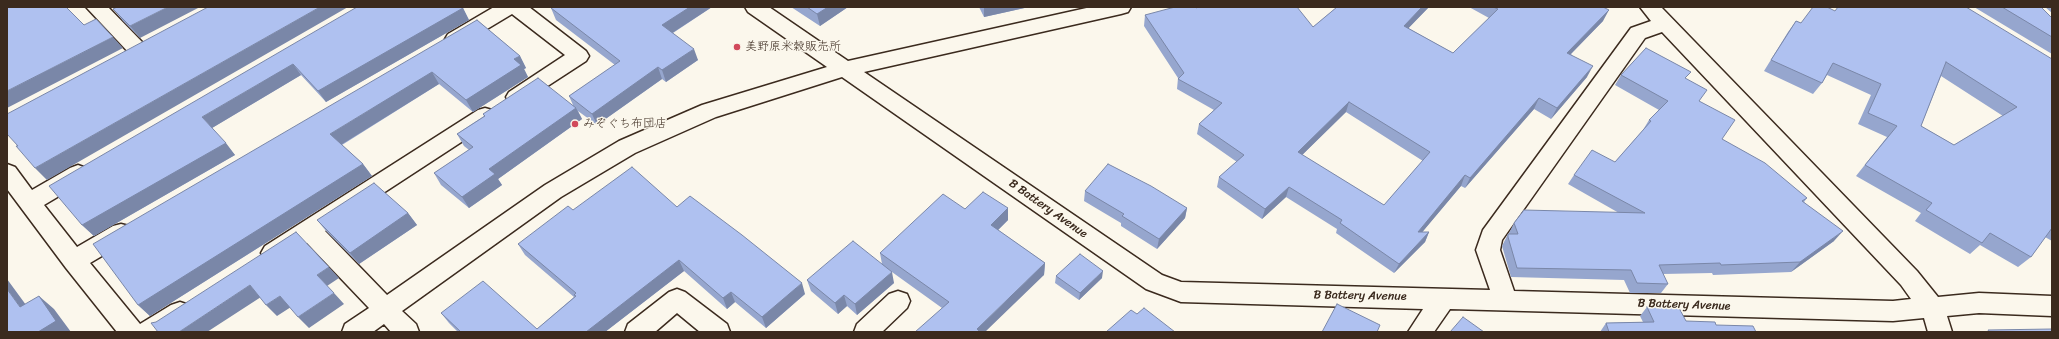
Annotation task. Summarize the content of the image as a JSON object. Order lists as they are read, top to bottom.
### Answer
{
  "streets": {
    "street": ["B Battery Avenue"]
  },
  "places": ["美野原米穀販売所", "みぞぐち布団店"]
}
